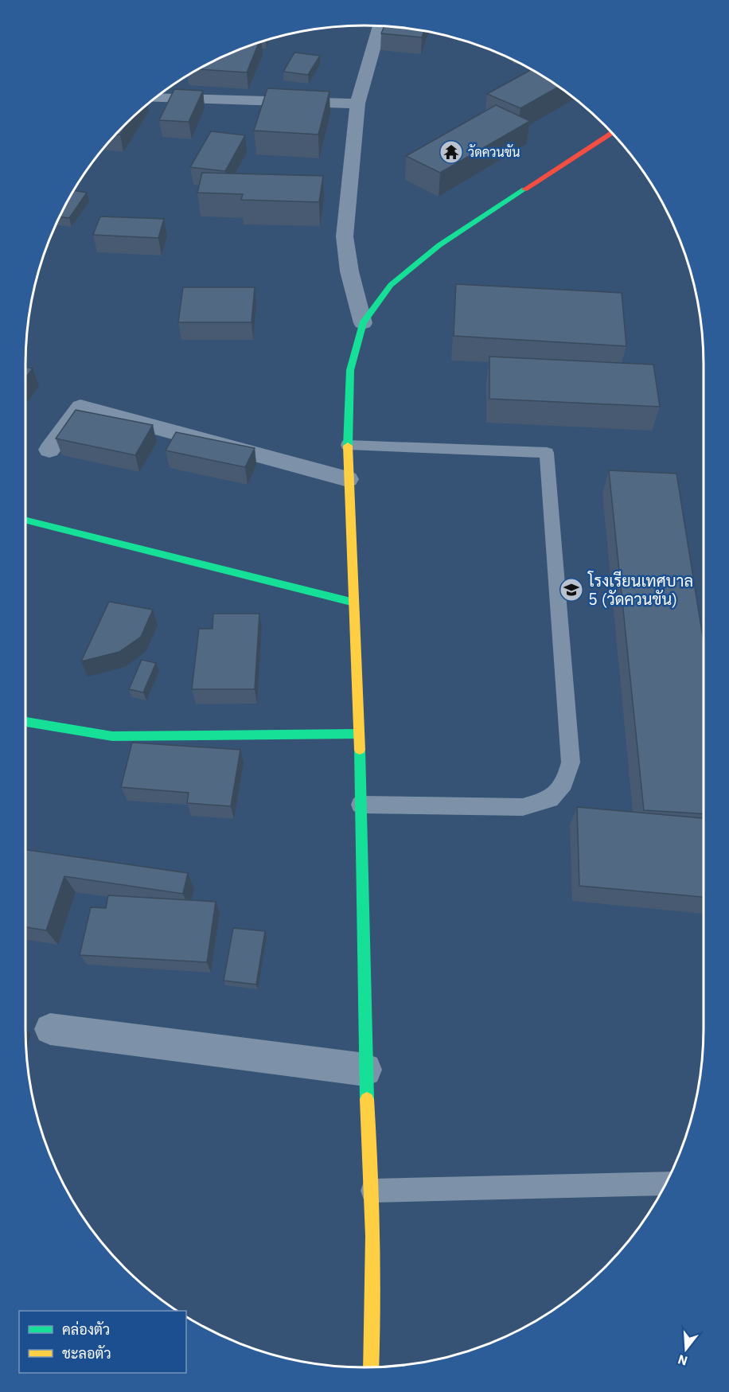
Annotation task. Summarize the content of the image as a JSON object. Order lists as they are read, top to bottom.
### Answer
{
  "places": {
    "temple": ["วัดควนขัน"],
    "school or university": ["โรงเรียนเทศบาล 5 (วัดควนขัน)"]
  },
  "legend": ["คล่องตัว", "ชะลอตัว"],
  "north": "bottom"
}
